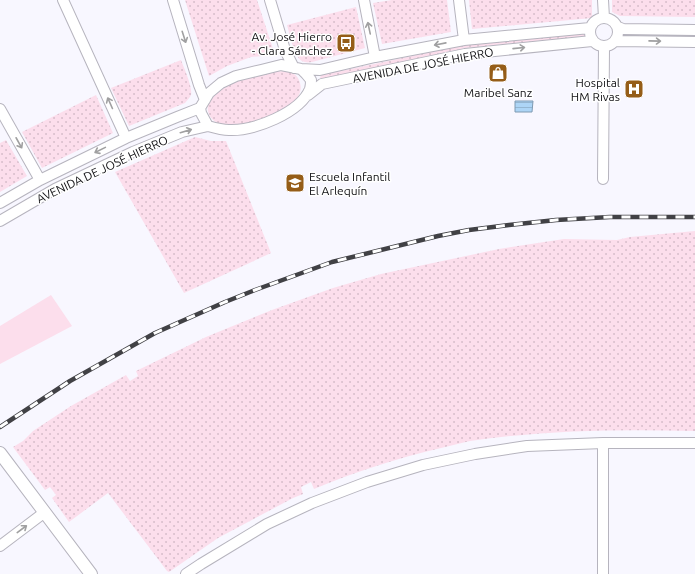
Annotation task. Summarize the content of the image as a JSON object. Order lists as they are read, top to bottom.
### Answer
{
  "streets": {
    "street": ["AVENIDA DE JOSÉ HIERRO"]
  },
  "places": {
    "bus stop": ["Av. José Hierro - Clara Sánchez"],
    "shop": ["Maribel Sanz"],
    "hospital": ["Hospital HM Rivas"],
    "school or university": ["Escuela Infantil El Arlequín"]
  }
}
